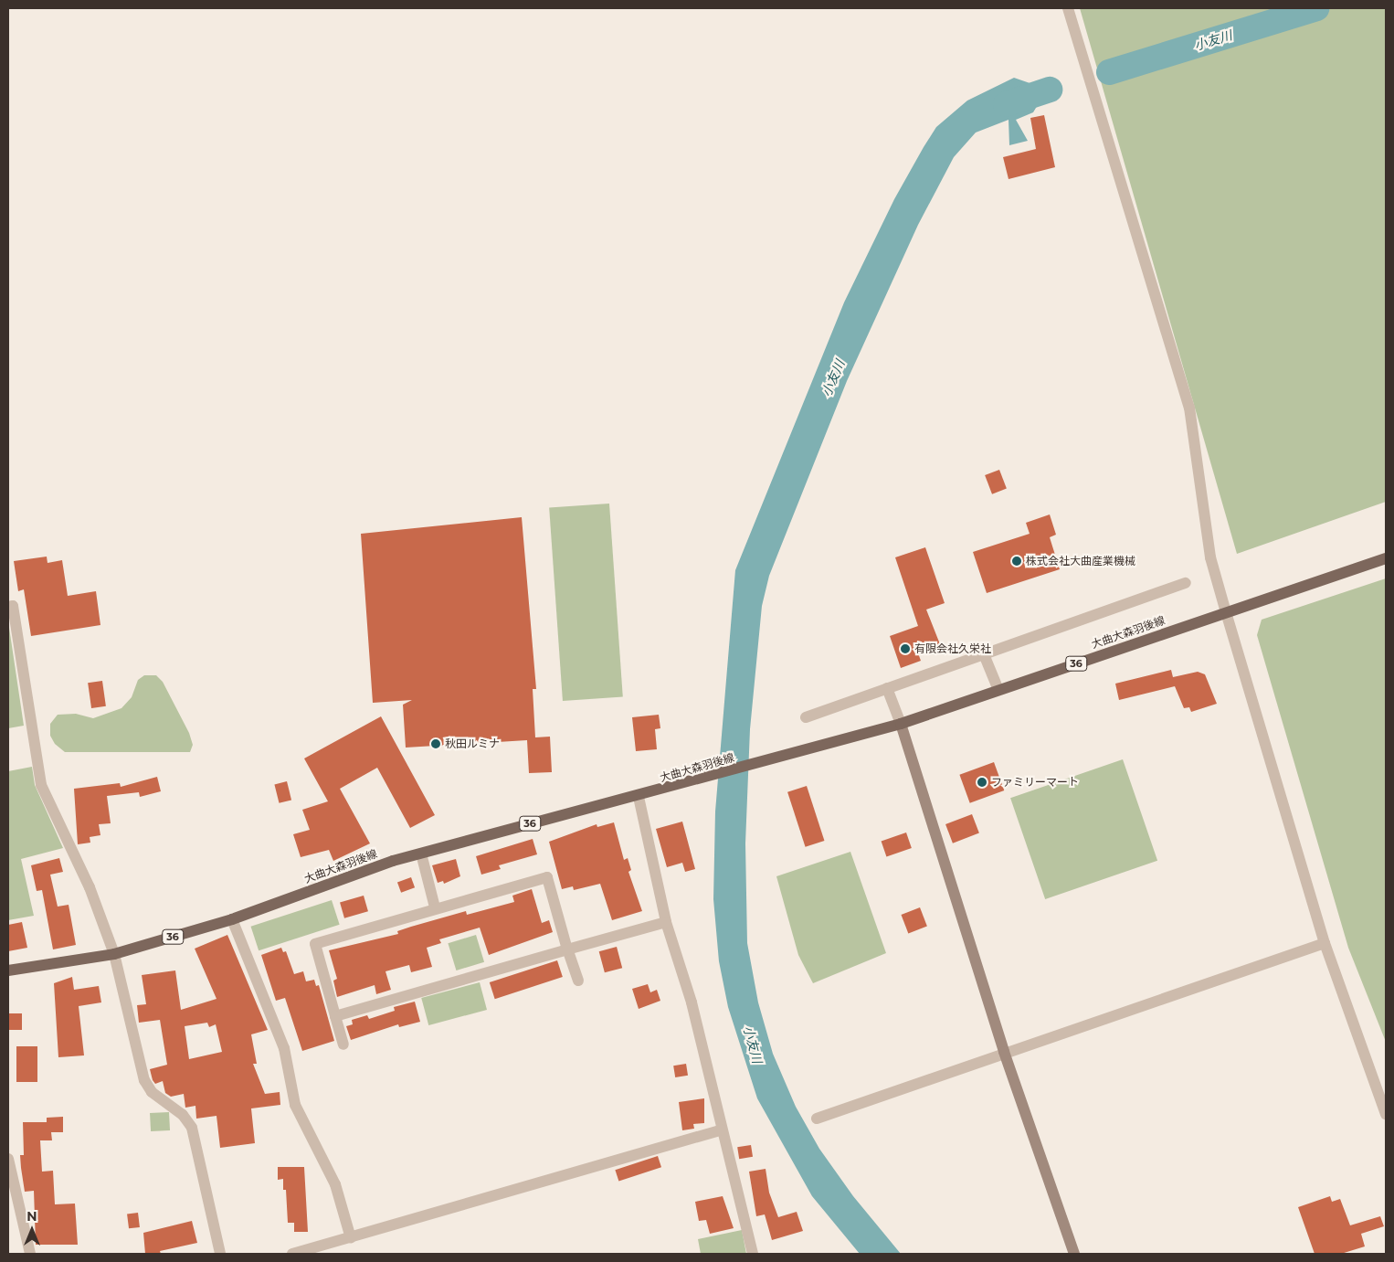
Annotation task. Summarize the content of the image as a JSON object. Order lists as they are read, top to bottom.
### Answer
{
  "streets": {
    "main road": ["大曲大森羽後線", "36"]
  },
  "water": ["小友川"],
  "places": [
    "株式会社大曲産業機械",
    "有限会社久栄社",
    "秋田ルミナ",
    "ファミリーマート"
  ],
  "north": "top"
}
